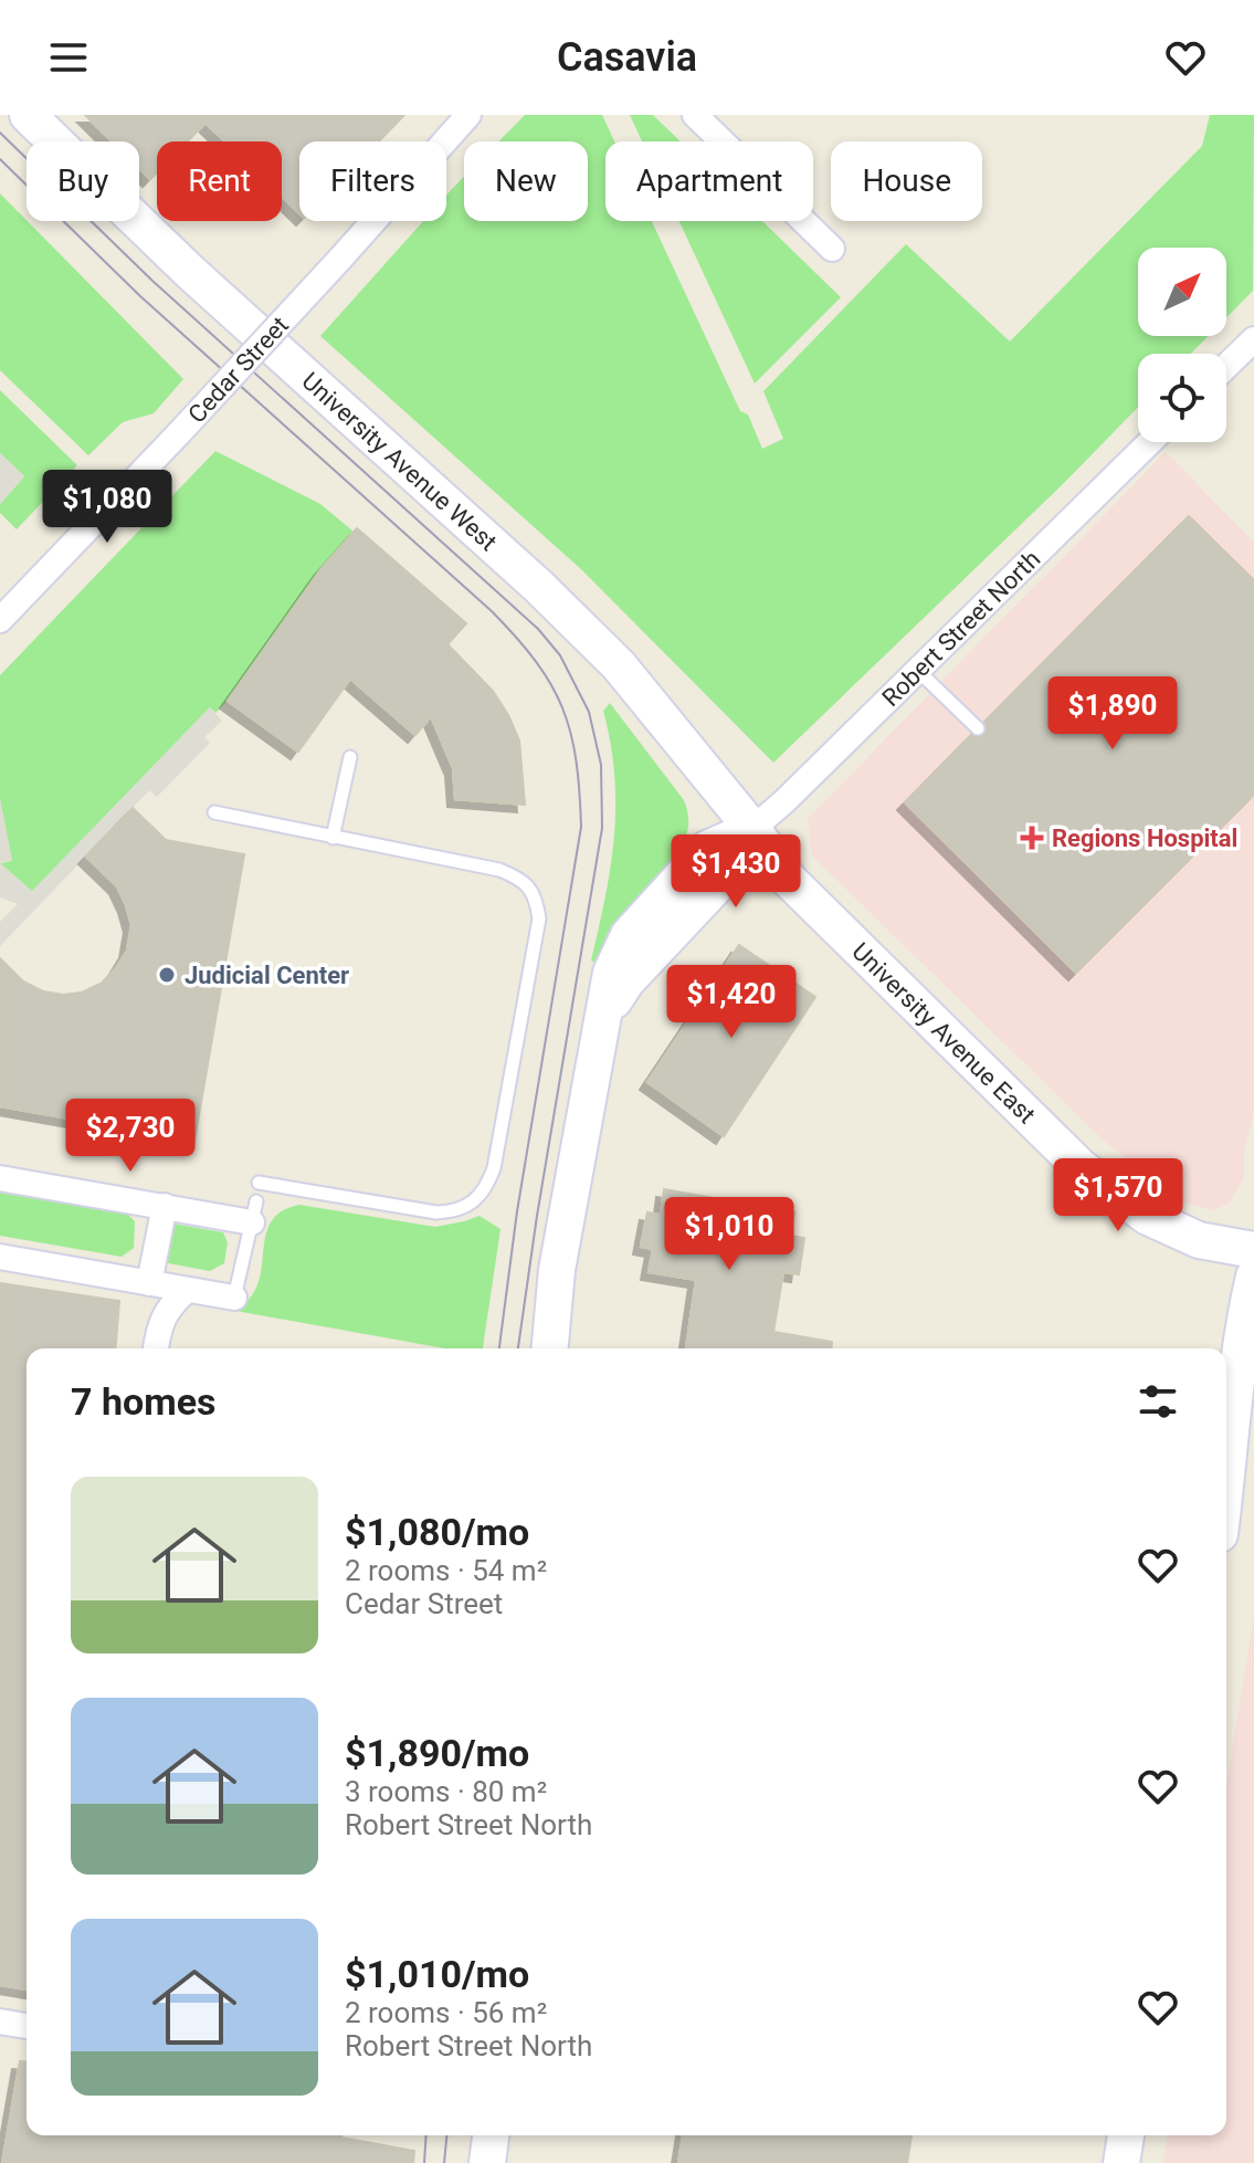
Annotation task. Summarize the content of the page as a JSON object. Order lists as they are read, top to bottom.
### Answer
{
  "streets": {
    "main road": ["University Avenue West", "Robert Street North", "University Avenue East"],
    "street": ["Cedar Street"]
  },
  "crossings": [
    ["University Avenue West", "Robert Street North"],
    ["University Avenue West", "University Avenue East"],
    ["Robert Street North", "University Avenue East"]
  ],
  "places": {
    "health": ["Regions Hospital"],
    "other": ["Judicial Center"]
  },
  "north": "top right",
  "page": {
    "header": "Casavia",
    "chip": [
      "Buy",
      "Rent",
      "Filters",
      "New",
      "Apartment",
      "House"
    ],
    "price": [
      "$1,080",
      "$1,890",
      "$1,430",
      "$1,420",
      "$2,730",
      "$1,570",
      "$1,010"
    ],
    "heading": "7 homes",
    "list": [
      {
        "name": "$1,080/mo",
        "note": "2 rooms · 54 m² · Cedar Street"
      },
      {
        "name": "$1,890/mo",
        "note": "3 rooms · 80 m² · Robert Street North"
      },
      {
        "name": "$1,010/mo",
        "note": "2 rooms · 56 m² · Robert Street North"
      }
    ]
  }
}
